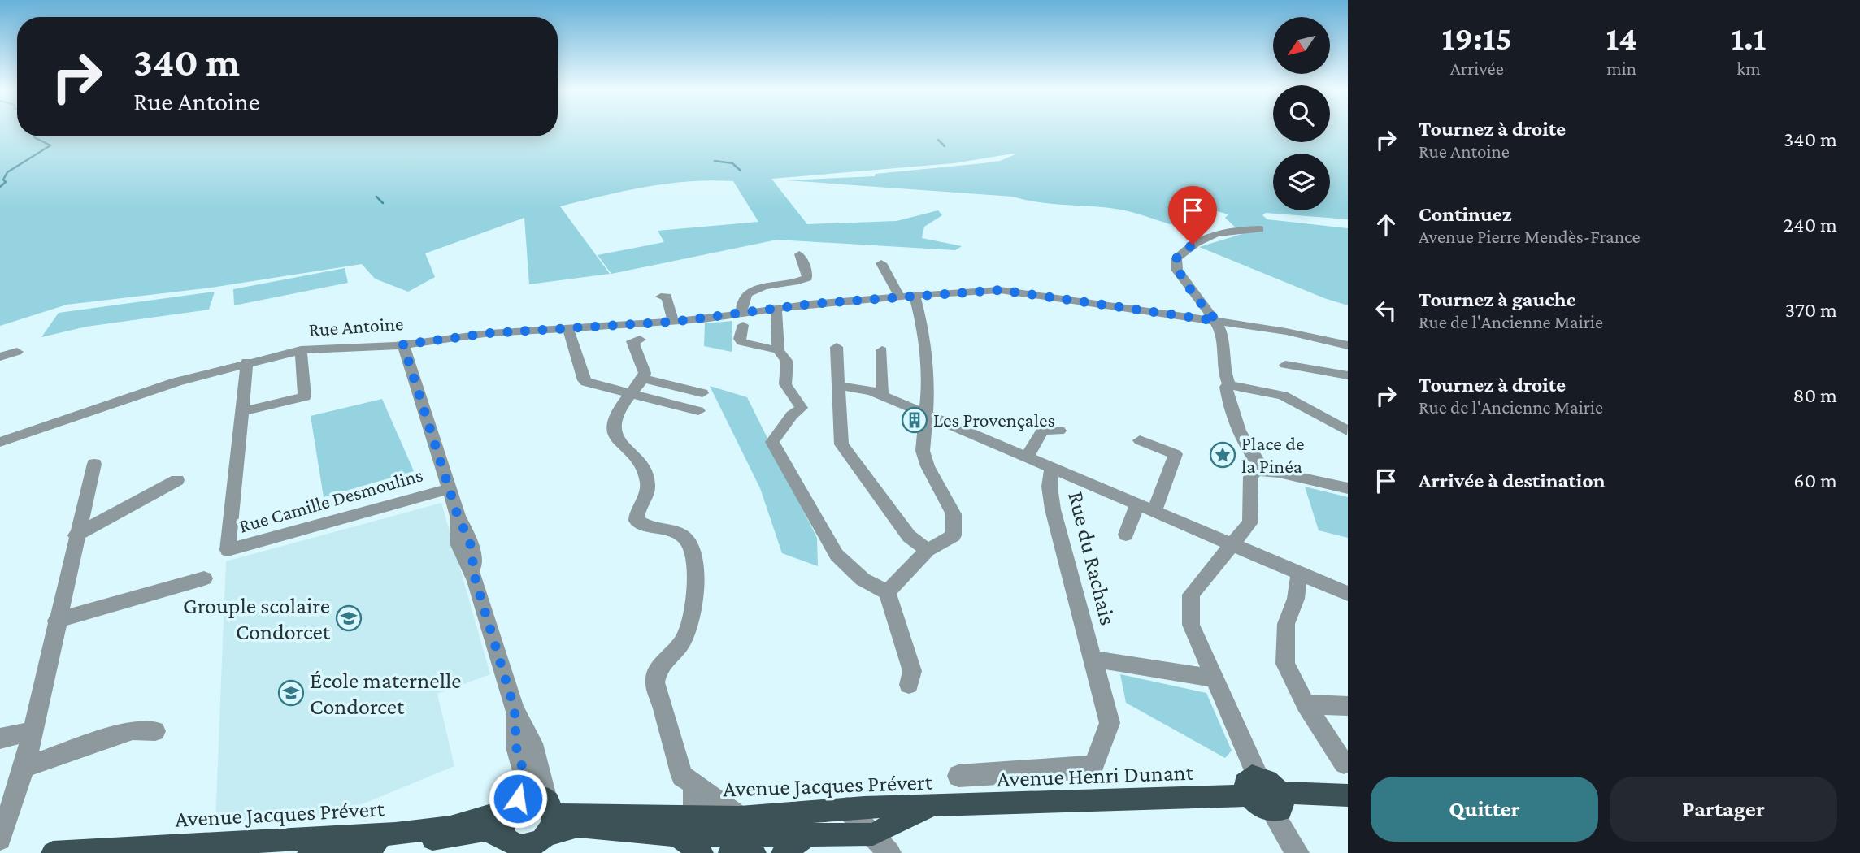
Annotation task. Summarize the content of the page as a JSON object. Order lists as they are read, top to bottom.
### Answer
{
  "streets": {
    "main road": ["Avenue Henri Dunant", "Avenue Jacques Prévert"],
    "street": ["Rue Antoine", "Rue Camille Desmoulins", "Rue du Rachais"]
  },
  "crossings": [
    ["Rue Antoine", "Rue Camille Desmoulins"],
    ["Avenue Henri Dunant", "Avenue Jacques Prévert"]
  ],
  "places": {
    "building": ["Les Provençales"],
    "place": ["Place de la Pinéa"],
    "school or university": ["Grouple scolaire Condorcet", "École maternelle Condorcet"]
  },
  "north": "bottom left",
  "page": {
    "eta": [
      "19:15",
      "Arrivée",
      "14",
      "min",
      "1.1",
      "km"
    ],
    "turn": ["340 m", "Rue Antoine"],
    "list": [
      {
        "name": "Tournez à droite",
        "note": "Rue Antoine",
        "value": "340 m"
      },
      {
        "name": "Continuez",
        "note": "Avenue Pierre Mendès-France",
        "value": "240 m"
      },
      {
        "name": "Tournez à gauche",
        "note": "Rue de l'Ancienne Mairie",
        "value": "370 m"
      },
      {
        "name": "Tournez à droite",
        "note": "Rue de l'Ancienne Mairie",
        "value": "80 m"
      },
      {
        "name": "Arrivée à destination",
        "value": "60 m"
      }
    ],
    "buttons": ["Quitter", "Partager"]
  }
}
